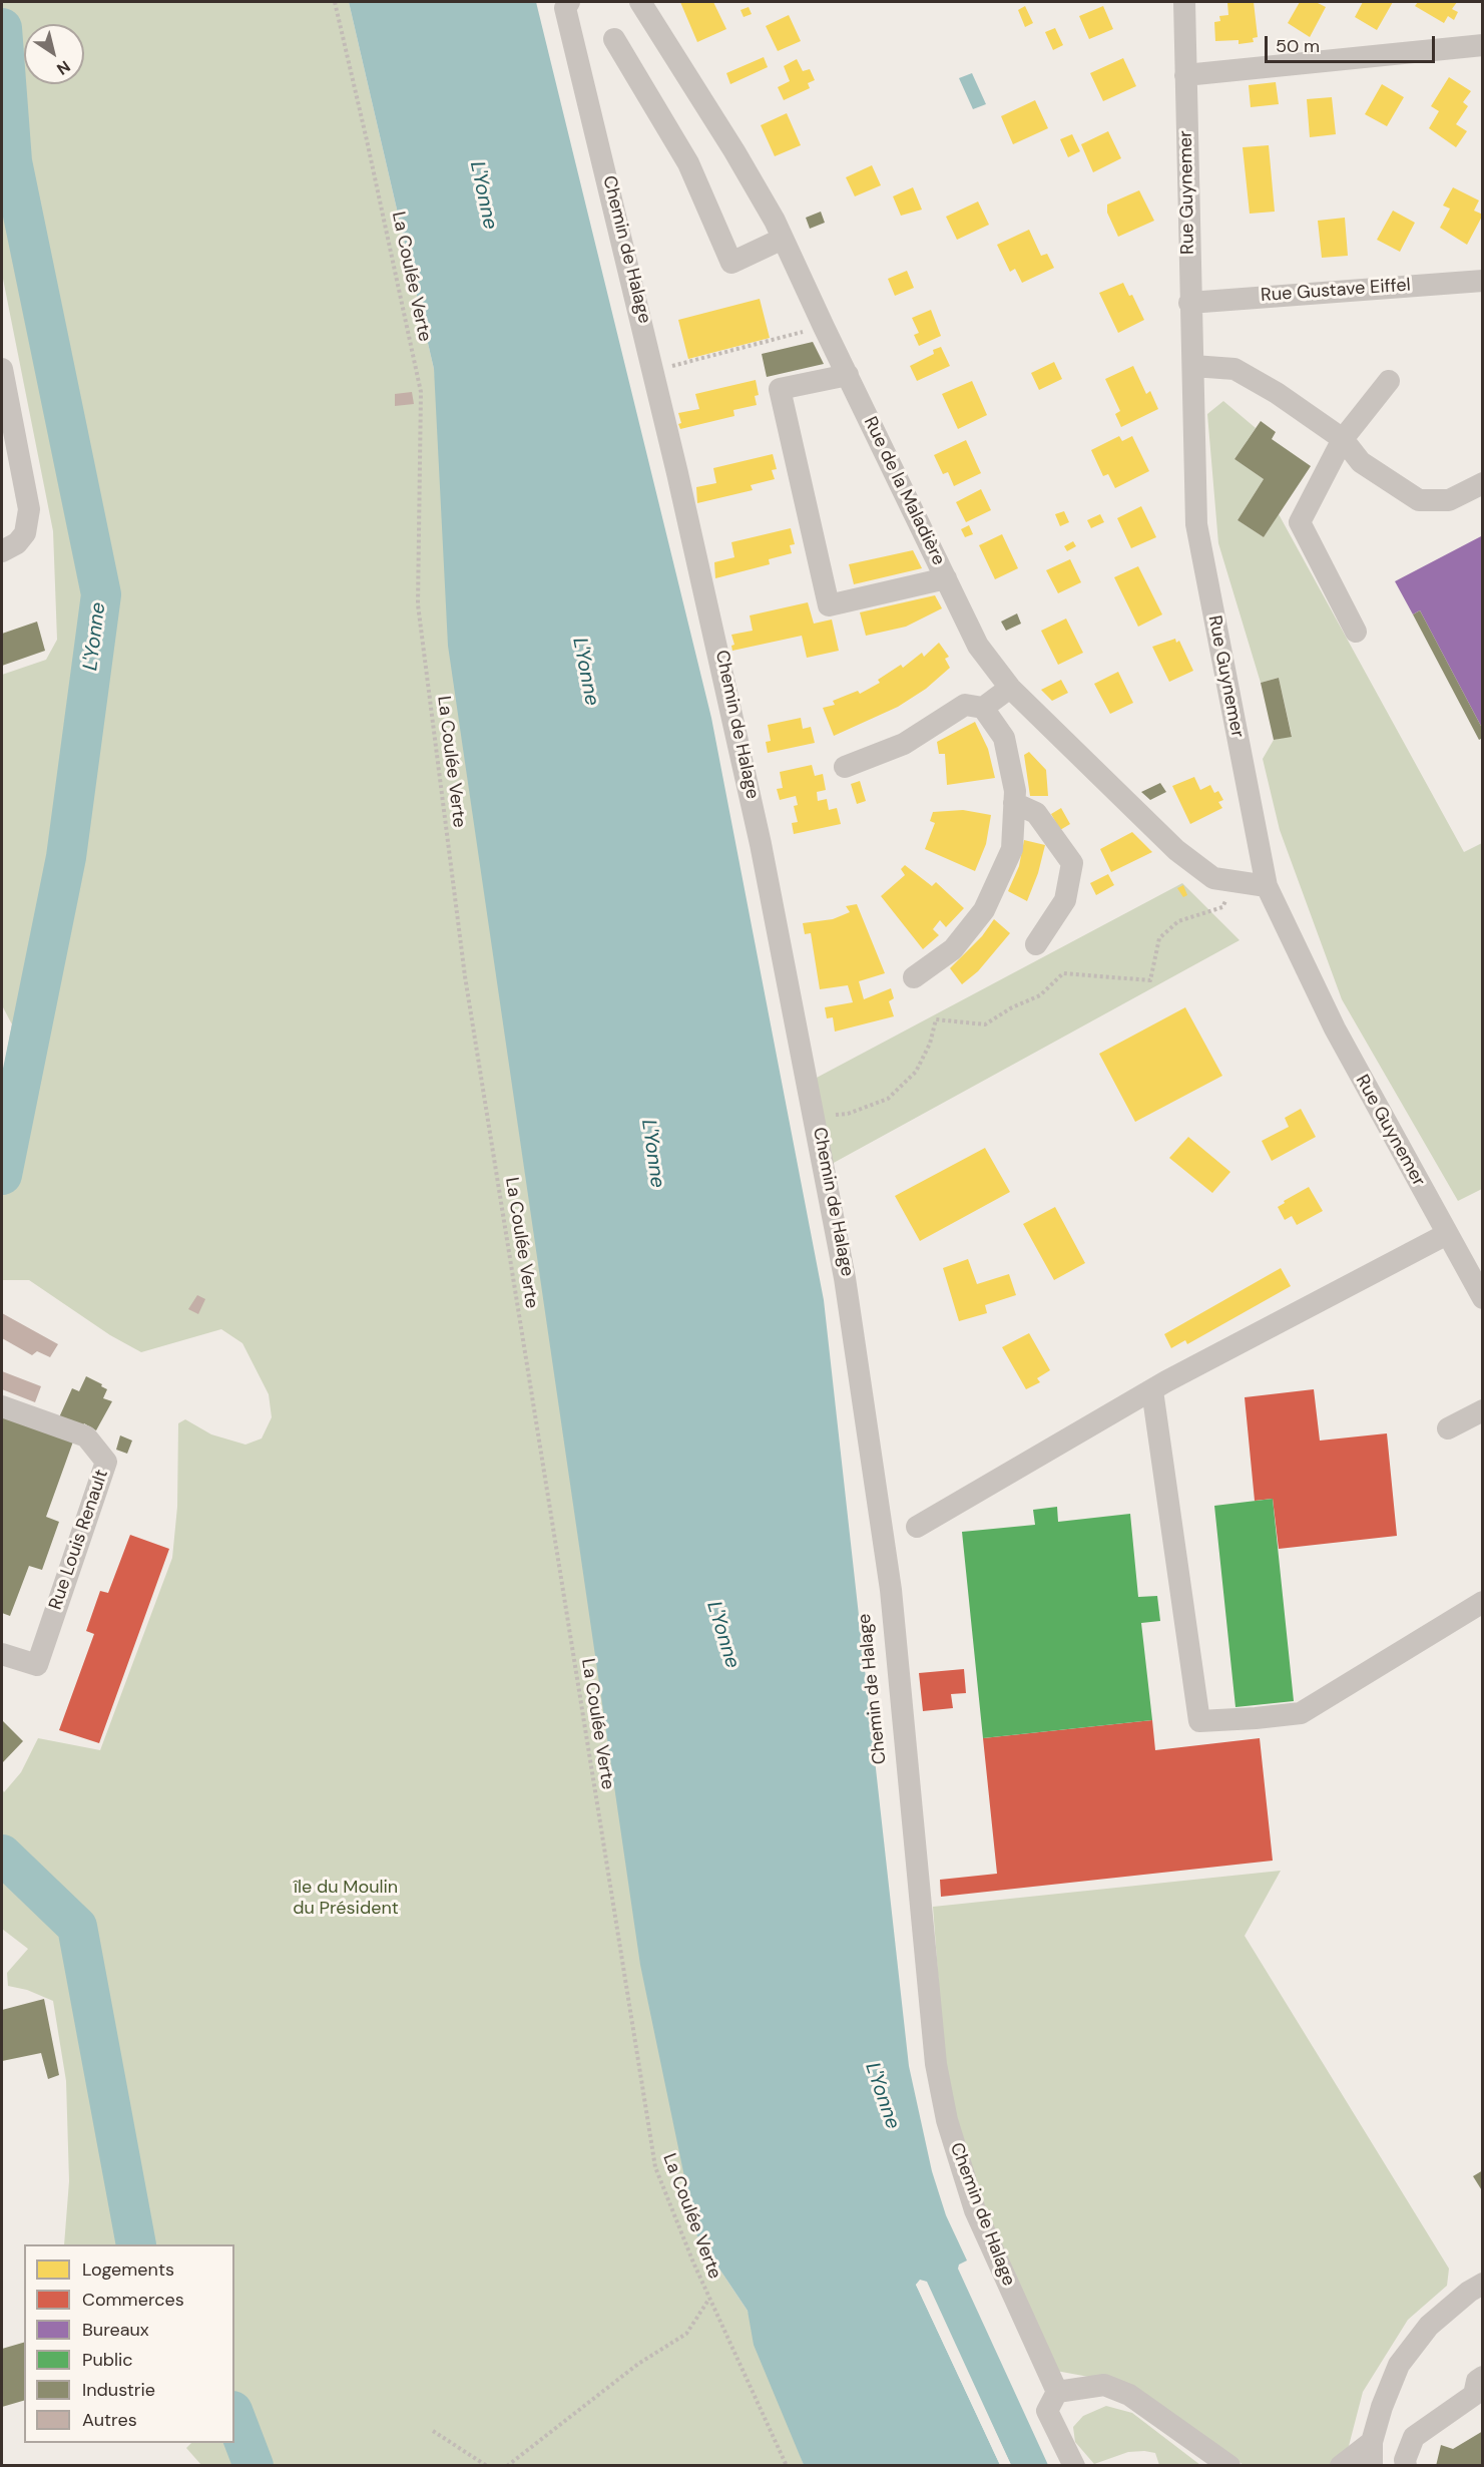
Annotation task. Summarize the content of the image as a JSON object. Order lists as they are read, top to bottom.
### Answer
{
  "streets": {
    "street": [
      "Rue Guynemer",
      "Rue Gustave Eiffel",
      "Rue de la Maladière",
      "Rue Louis Renault"
    ],
    "path": ["La Coulée Verte"]
  },
  "crossings": [
    ["Rue Guynemer", "Rue Gustave Eiffel"],
    ["Rue Guynemer", "Rue de la Maladière"]
  ],
  "water": ["L'Yonne"],
  "parks": ["île du Moulin du Président"],
  "legend": [
    "Logements",
    "Commerces",
    "Bureaux",
    "Public",
    "Industrie",
    "Autres"
  ],
  "scale_bar": "50 m",
  "north": "bottom right"
}
